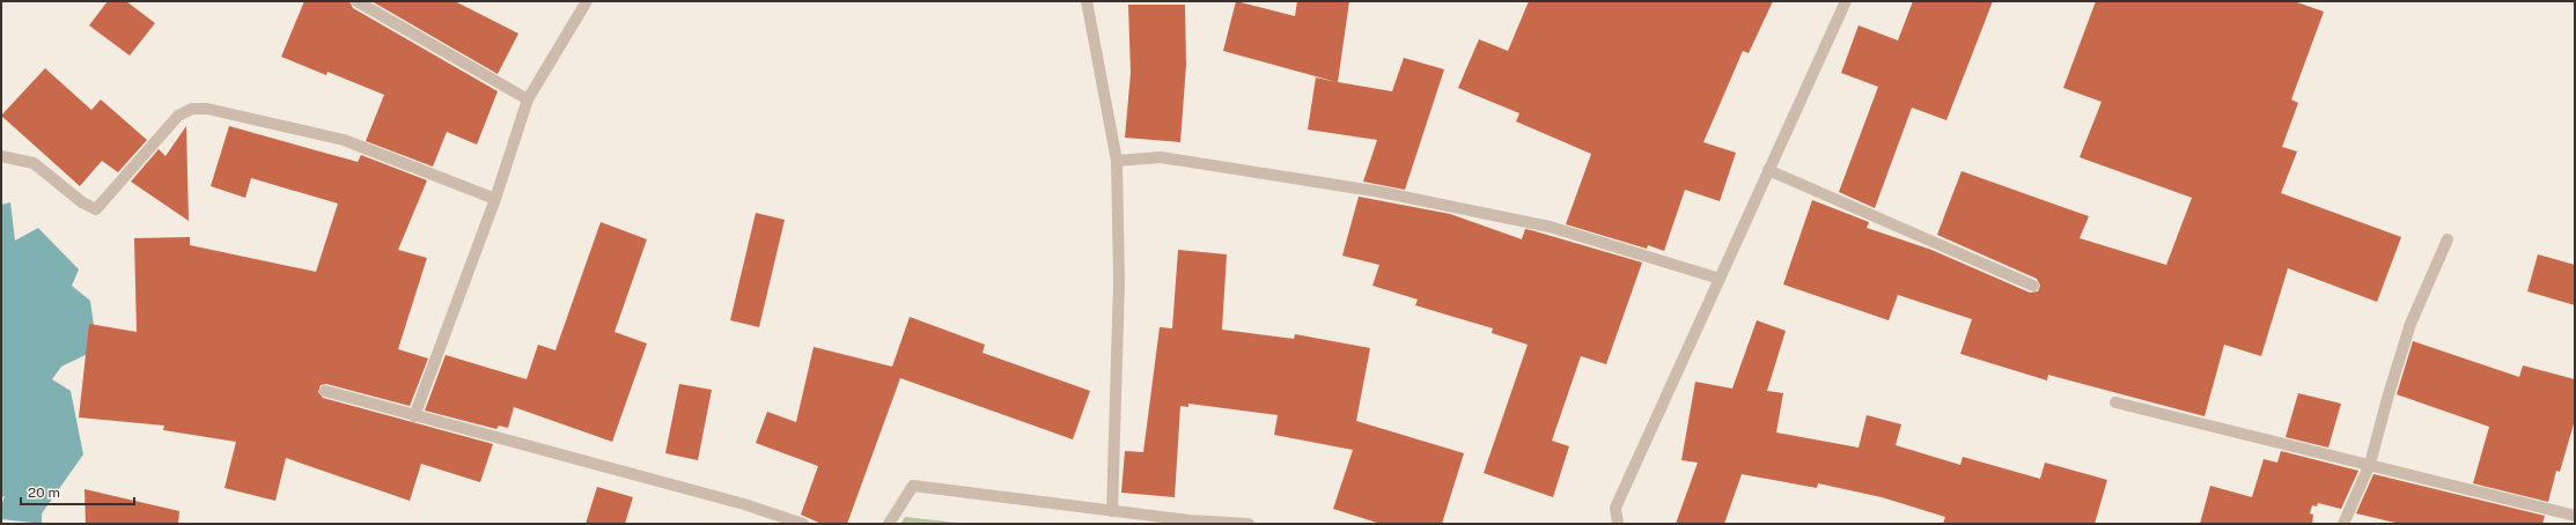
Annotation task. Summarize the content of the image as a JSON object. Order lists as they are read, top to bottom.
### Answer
{
  "scale_bar": "20 m"
}
